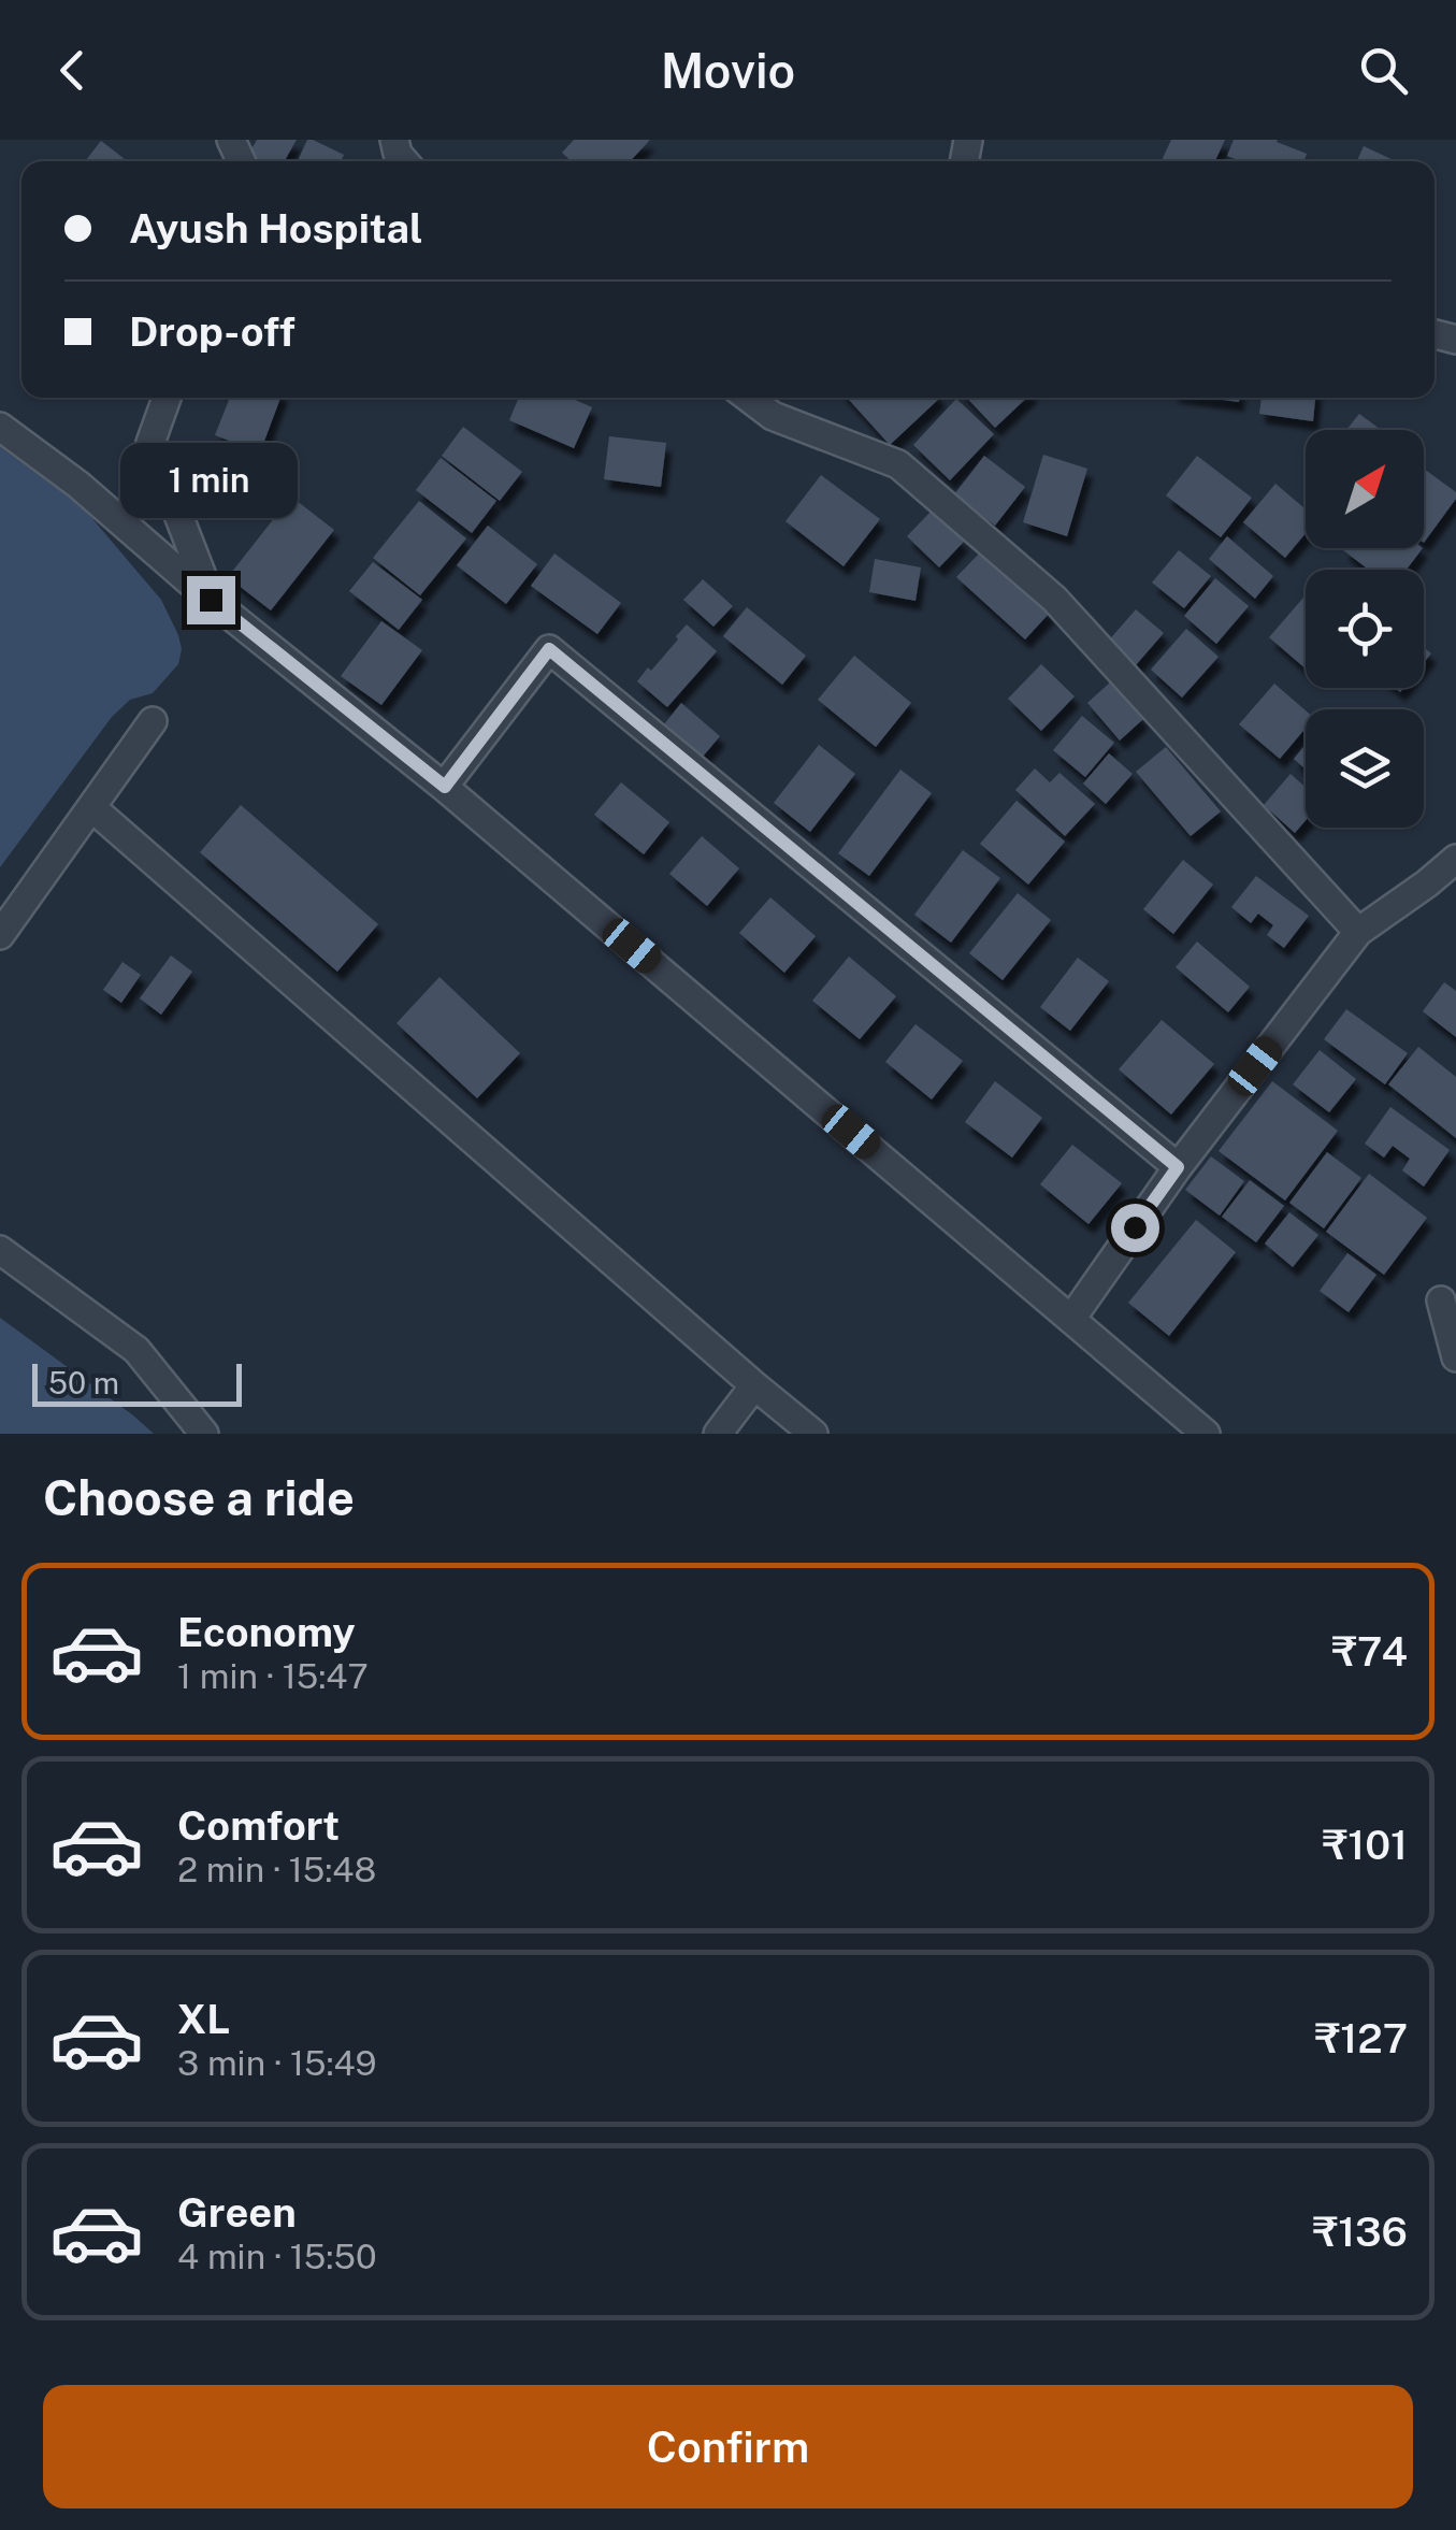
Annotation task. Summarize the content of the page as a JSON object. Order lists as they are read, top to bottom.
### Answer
{
  "scale_bar": "50 m",
  "north": "top right",
  "page": {
    "header": "Movio",
    "banner": ["Ayush Hospital", "Drop-off"],
    "bubble": "1 min",
    "scale": "50 m",
    "heading": "Choose a ride",
    "list": [
      {
        "name": "Economy",
        "note": "1 min · 15:47",
        "value": "₹74"
      },
      {
        "name": "Comfort",
        "note": "2 min · 15:48",
        "value": "₹101"
      },
      {
        "name": "XL",
        "note": "3 min · 15:49",
        "value": "₹127"
      },
      {
        "name": "Green",
        "note": "4 min · 15:50",
        "value": "₹136"
      }
    ],
    "buttons": "Confirm"
  }
}
